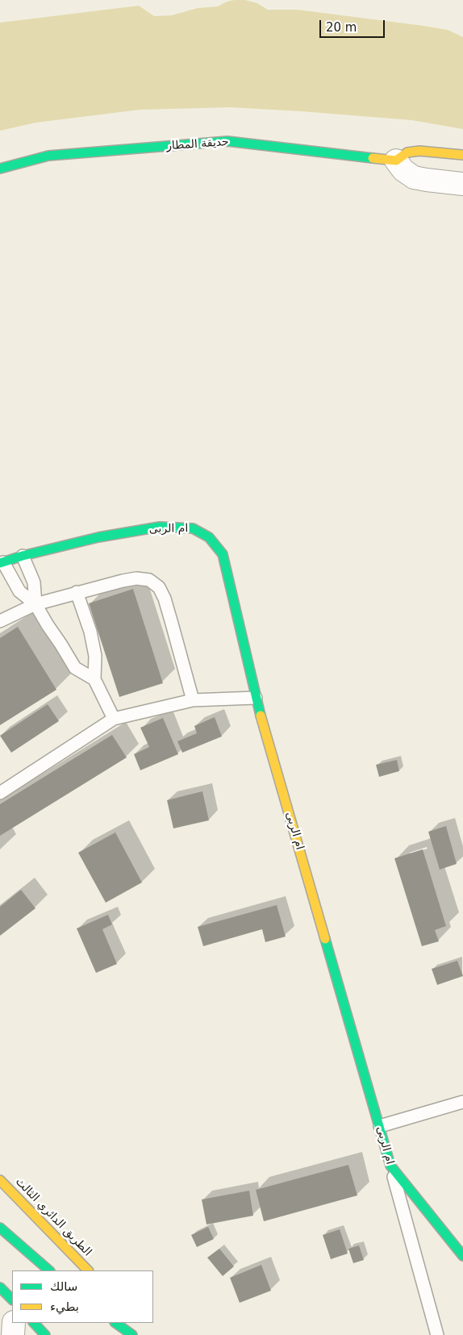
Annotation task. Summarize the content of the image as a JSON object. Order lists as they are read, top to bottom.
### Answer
{
  "streets": {
    "main road": ["حديقة المطار", "ام الربى", "الطريق الدائري الثالث"]
  },
  "legend": ["سالك", "بطيء"],
  "scale_bar": "20 m"
}
